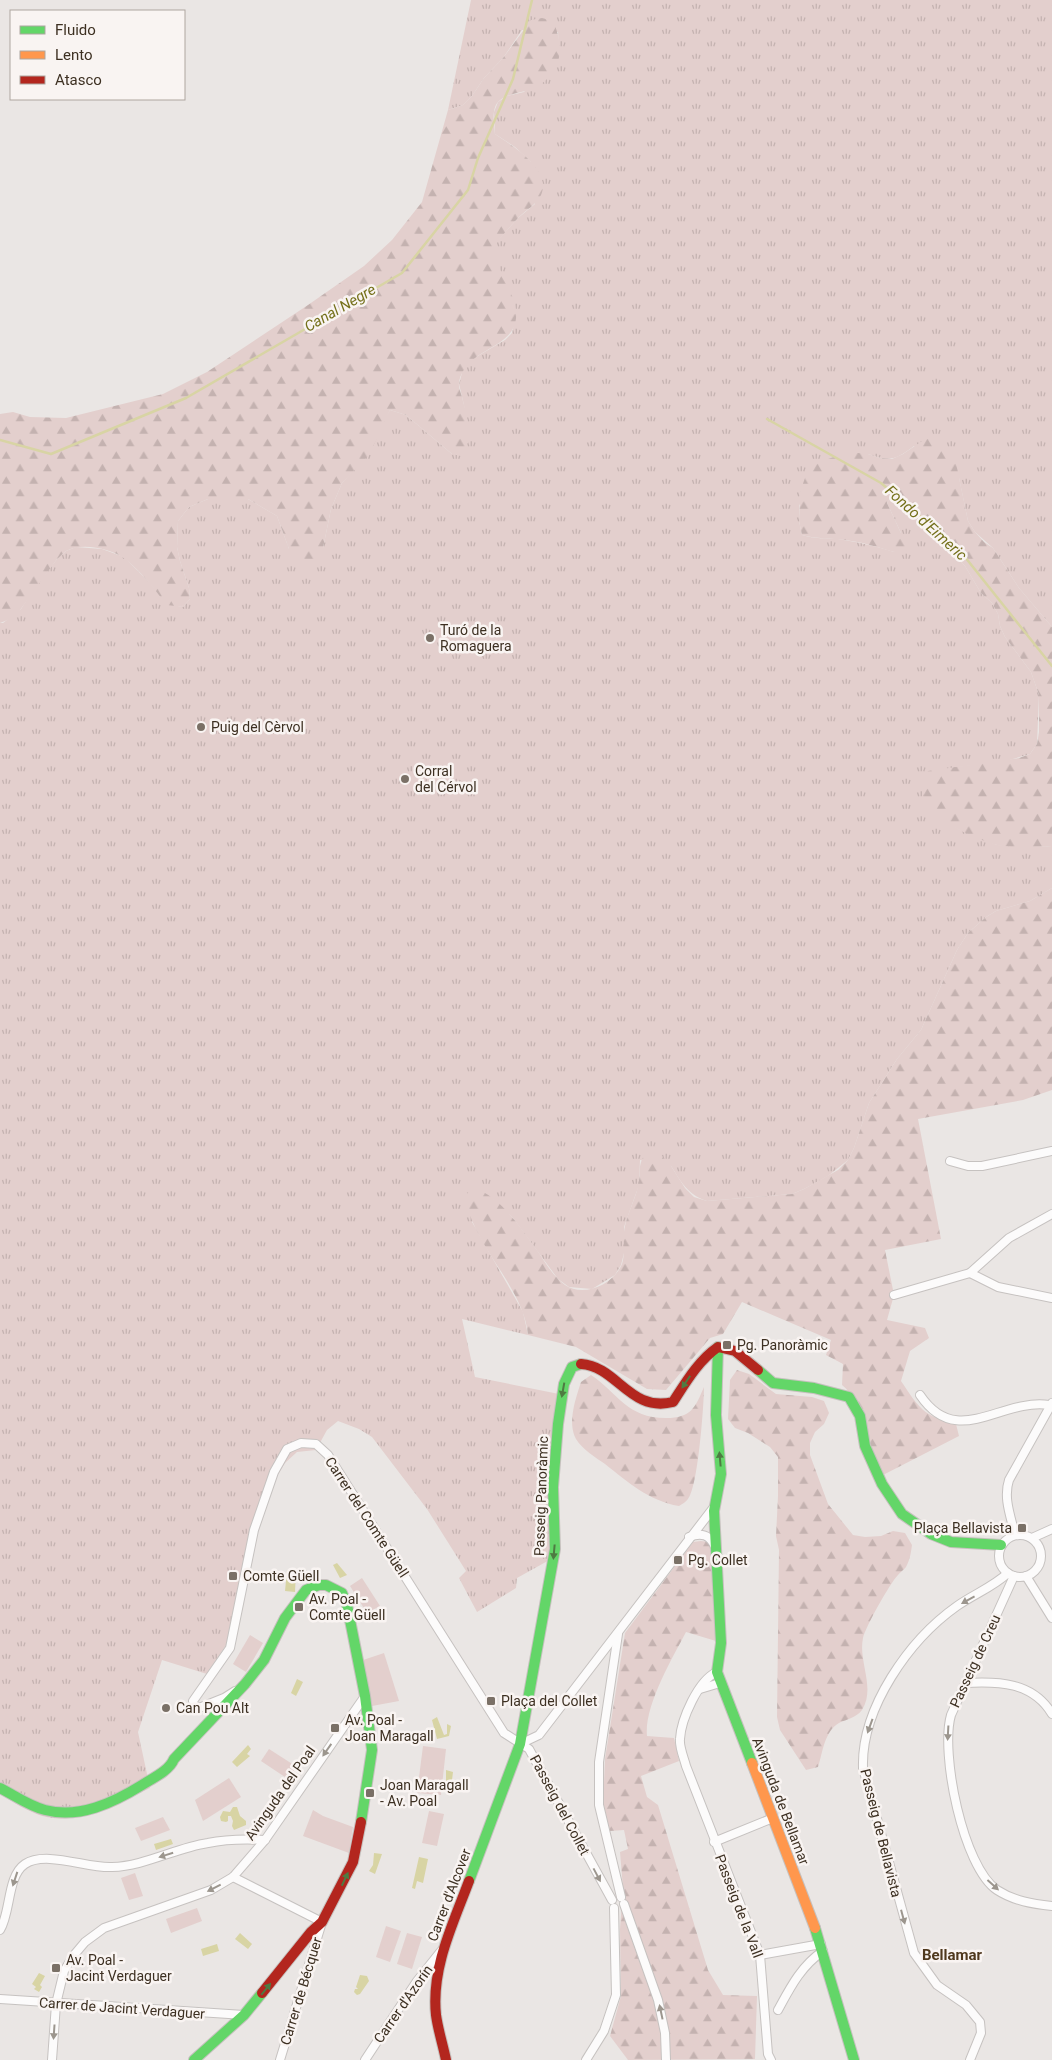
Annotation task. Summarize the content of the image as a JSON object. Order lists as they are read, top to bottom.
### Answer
{
  "streets": {
    "street": [
      "Passeig Panoràmic",
      "Carrer del Comte Güell",
      "Passeig de Creu",
      "Avinguda del Poal",
      "Avinguda de Bellamar",
      "Passeig del Collet",
      "Passeig de Bellavista",
      "Carrer d'Alcover",
      "Passeig de la Vall",
      "Carrer de Bécquer",
      "Carrer d'Azorín",
      "Carrer de Jacint Verdaguer"
    ]
  },
  "crossings": [
    ["Passeig Panoràmic", "Carrer del Comte Güell"],
    ["Passeig Panoràmic", "Avinguda de Bellamar"],
    ["Passeig Panoràmic", "Passeig del Collet"],
    ["Passeig Panoràmic", "Carrer d'Alcover"],
    ["Carrer del Comte Güell", "Passeig del Collet"],
    ["Carrer del Comte Güell", "Carrer d'Alcover"],
    ["Passeig de Creu", "Passeig de Bellavista"],
    ["Avinguda del Poal", "Carrer de Jacint Verdaguer"],
    ["Avinguda de Bellamar", "Passeig del Collet"],
    ["Avinguda de Bellamar", "Passeig de la Vall"],
    ["Passeig del Collet", "Carrer d'Alcover"],
    ["Carrer d'Alcover", "Carrer d'Azorín"]
  ],
  "one_way": [
    "Passeig de Creu",
    "Avinguda del Poal",
    "Passeig del Collet",
    "Passeig de Bellavista"
  ],
  "districts": ["Bellamar"],
  "water": ["Canal Negre", "Fondo d'Eimeric"],
  "places": {
    "other": [
      "Turó de la Romaguera",
      "Puig del Cèrvol",
      "Corral del Cérvol",
      "Can Pou Alt"
    ],
    "transit": [
      "Pg. Panoràmic",
      "Plaça Bellavista",
      "Pg. Collet",
      "Comte Güell",
      "Av. Poal - Comte Güell",
      "Plaça del Collet",
      "Av. Poal - Joan Maragall",
      "Joan Maragall - Av. Poal",
      "Av. Poal - Jacint Verdaguer"
    ]
  },
  "legend": ["Fluido", "Lento", "Atasco"]
}
